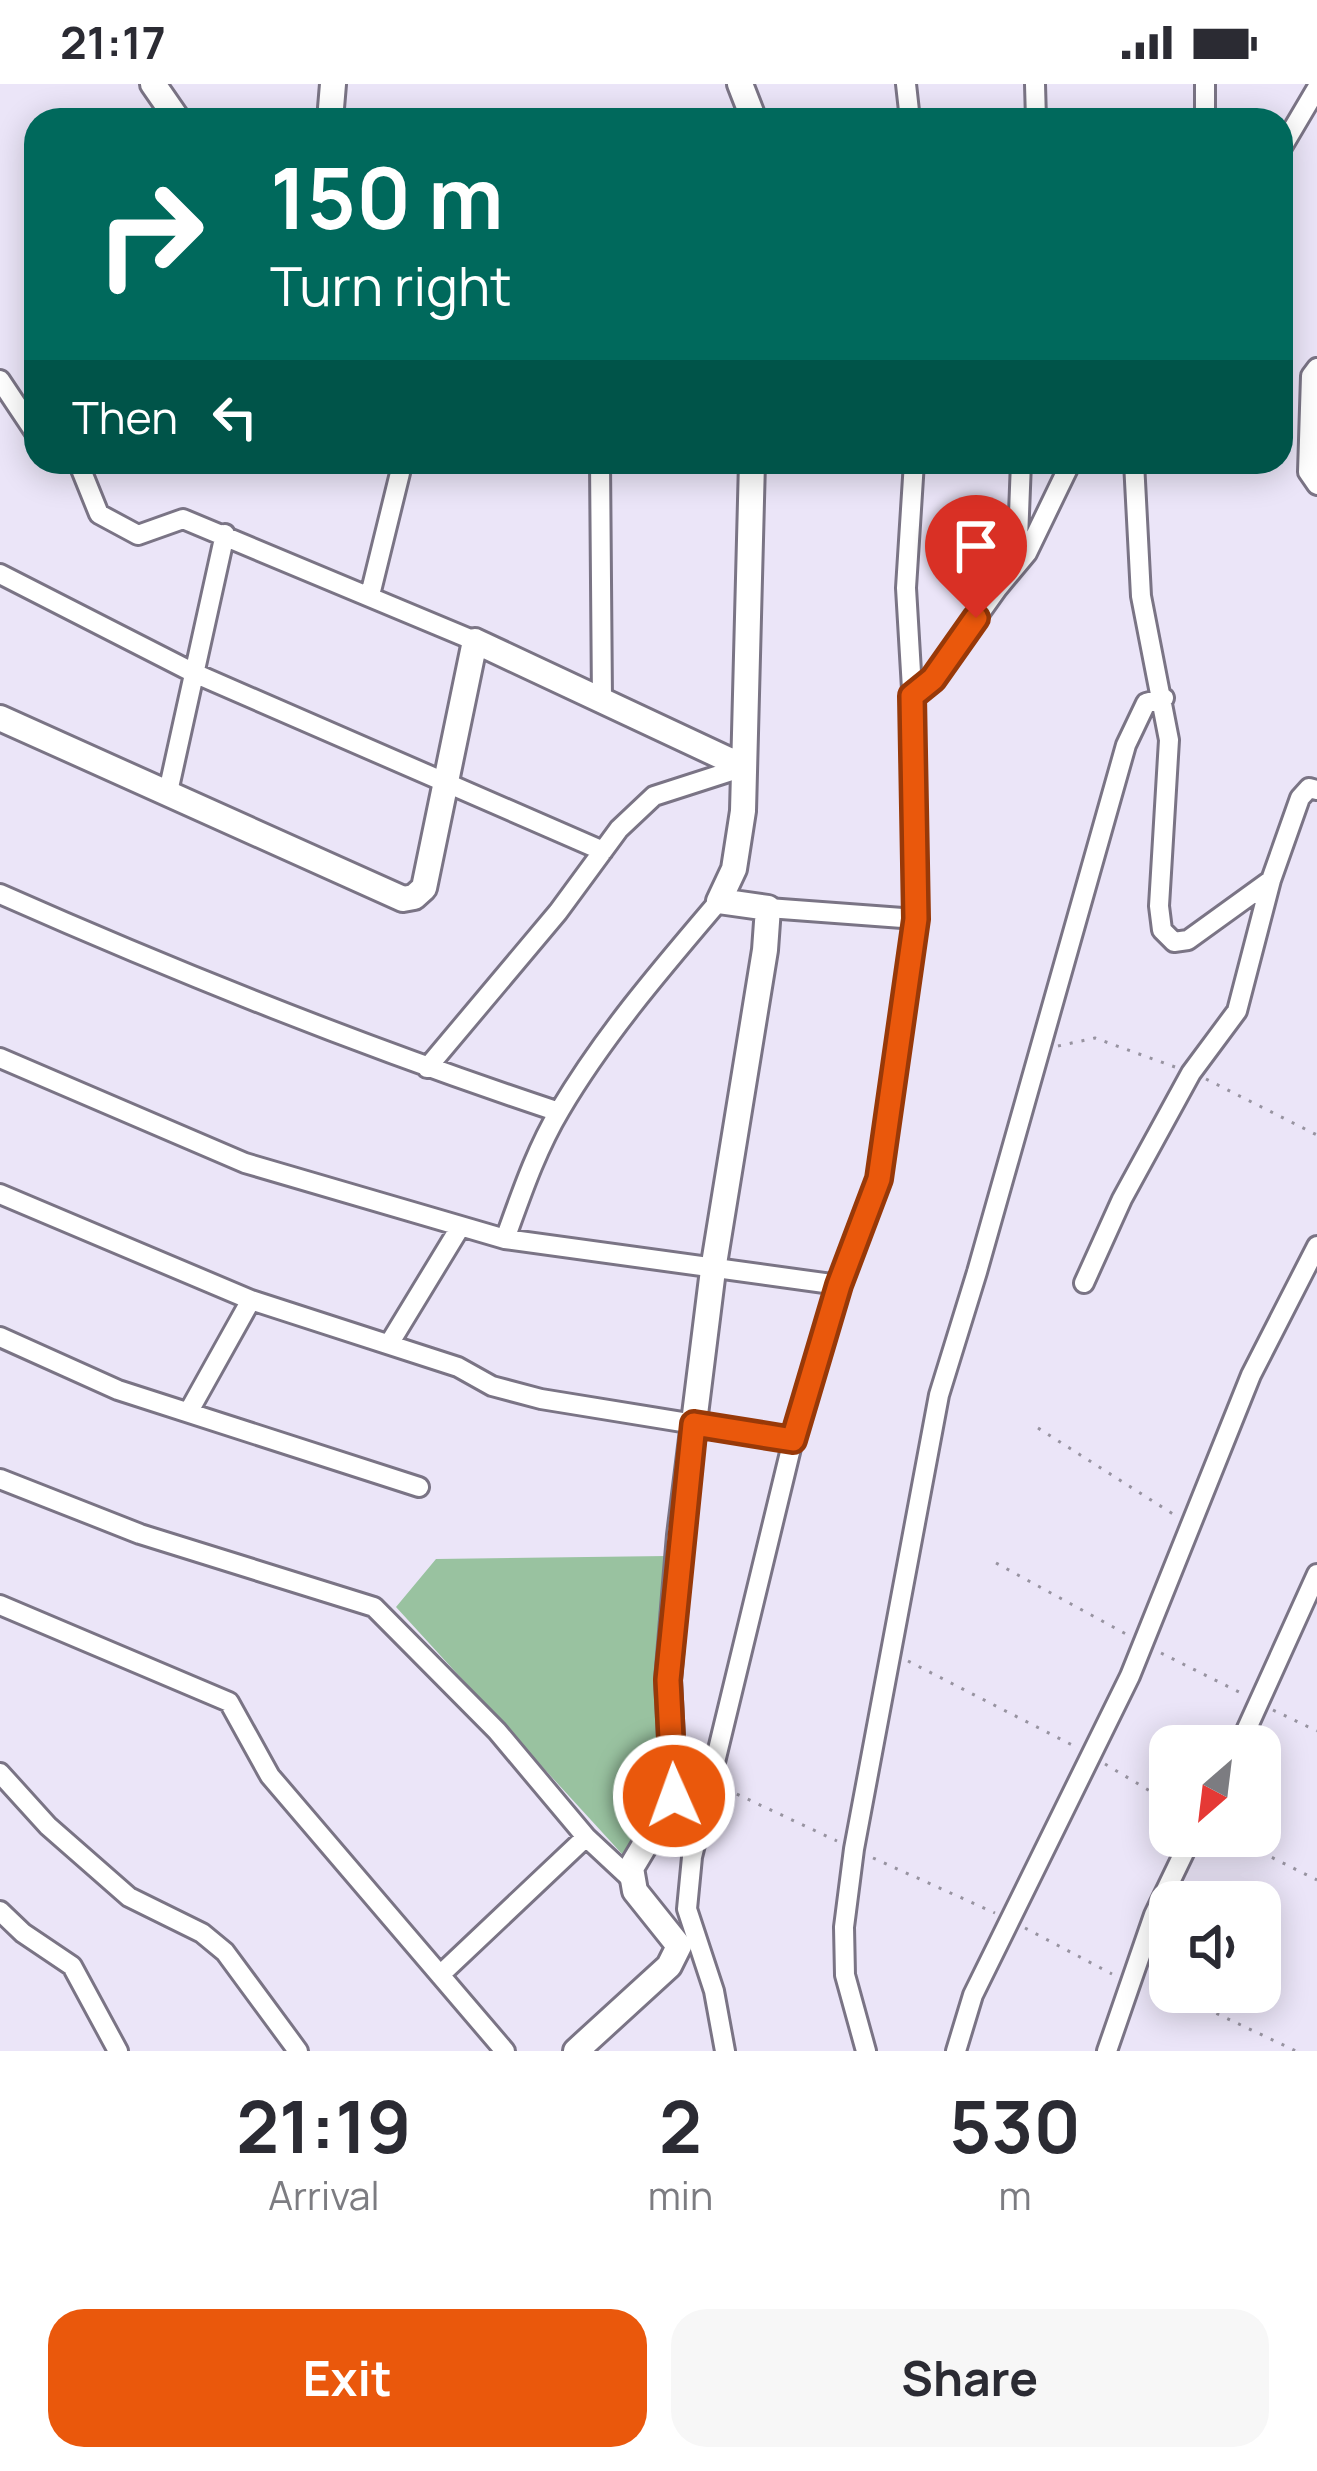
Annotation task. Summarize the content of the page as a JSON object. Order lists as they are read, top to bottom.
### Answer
{
  "north": "bottom left",
  "page": {
    "status": "21:17",
    "turn": ["150 m", "Turn right"],
    "then": "Then",
    "eta": [
      "21:19",
      "Arrival",
      "2",
      "min",
      "530",
      "m"
    ],
    "buttons": ["Exit", "Share"]
  }
}
